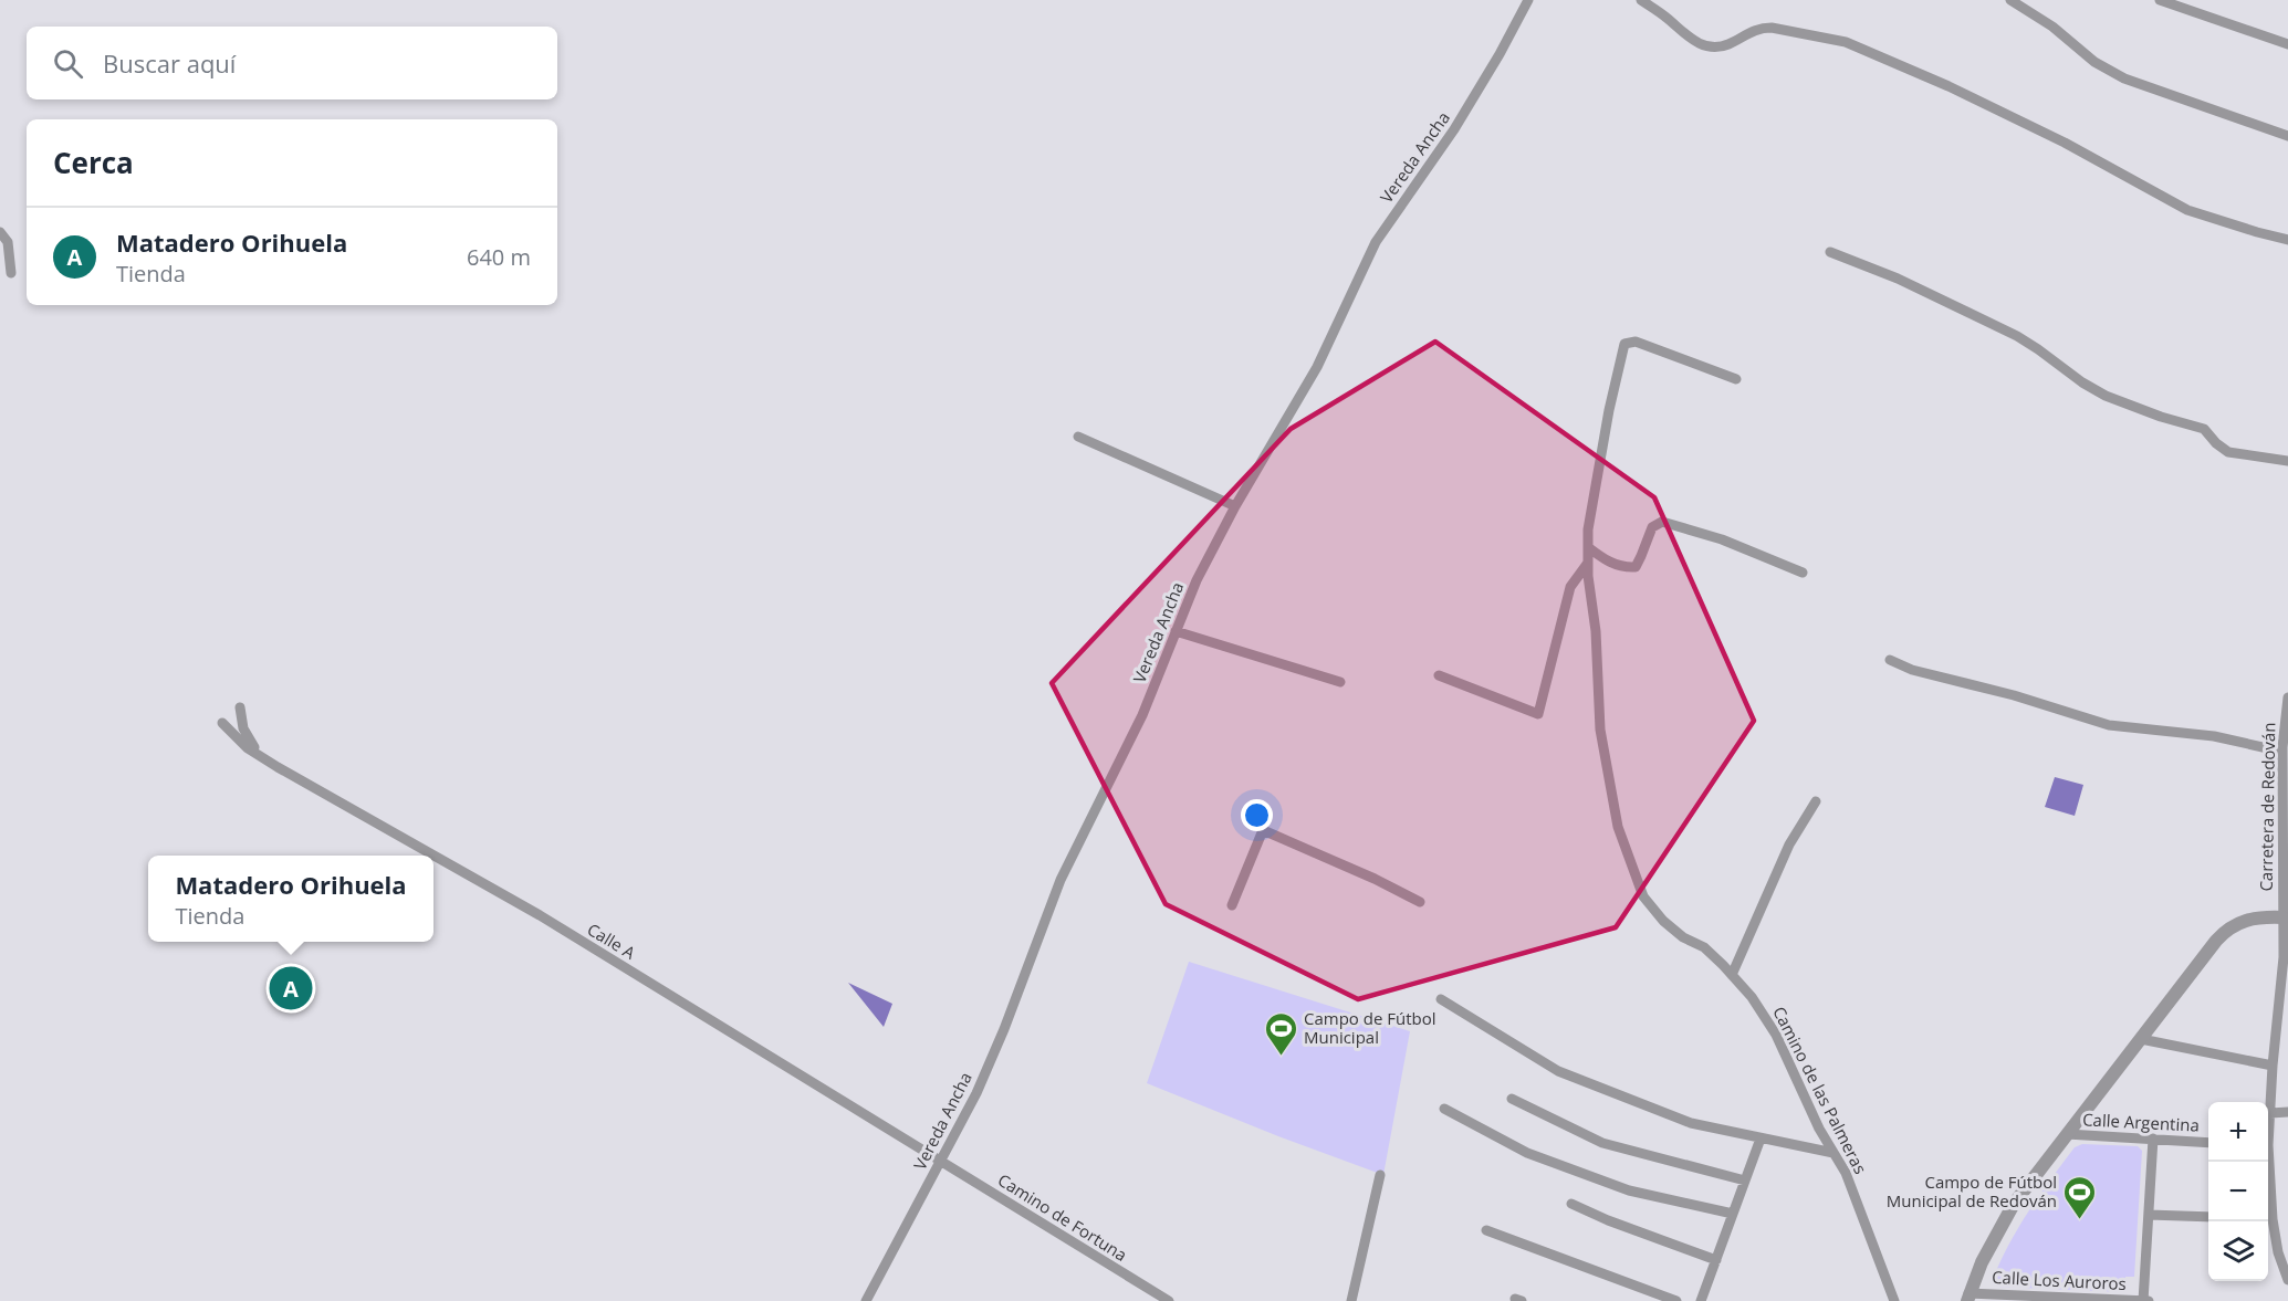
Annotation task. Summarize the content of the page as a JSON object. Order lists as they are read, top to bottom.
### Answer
{
  "streets": {
    "street": [
      "Vereda Ancha",
      "Carretera de Redován",
      "Calle A",
      "Camino de las Palmeras",
      "Calle Argentina",
      "Camino de Fortuna",
      "Calle Los Auroros"
    ]
  },
  "crossings": [
    ["Vereda Ancha", "Calle A"],
    ["Vereda Ancha", "Camino de Fortuna"],
    ["Calle A", "Camino de Fortuna"]
  ],
  "places": {
    "sports": ["Campo de Fútbol Municipal", "Campo de Fútbol Municipal de Redován"]
  },
  "page": {
    "search": "Buscar aquí",
    "heading": "Cerca",
    "list": [
      {
        "mark": "A",
        "name": "Matadero Orihuela",
        "note": "Tienda",
        "value": "640 m"
      }
    ],
    "popup": ["Matadero Orihuela", "Tienda"],
    "pins": "A",
    "map_buttons": ["+", "−"]
  }
}
